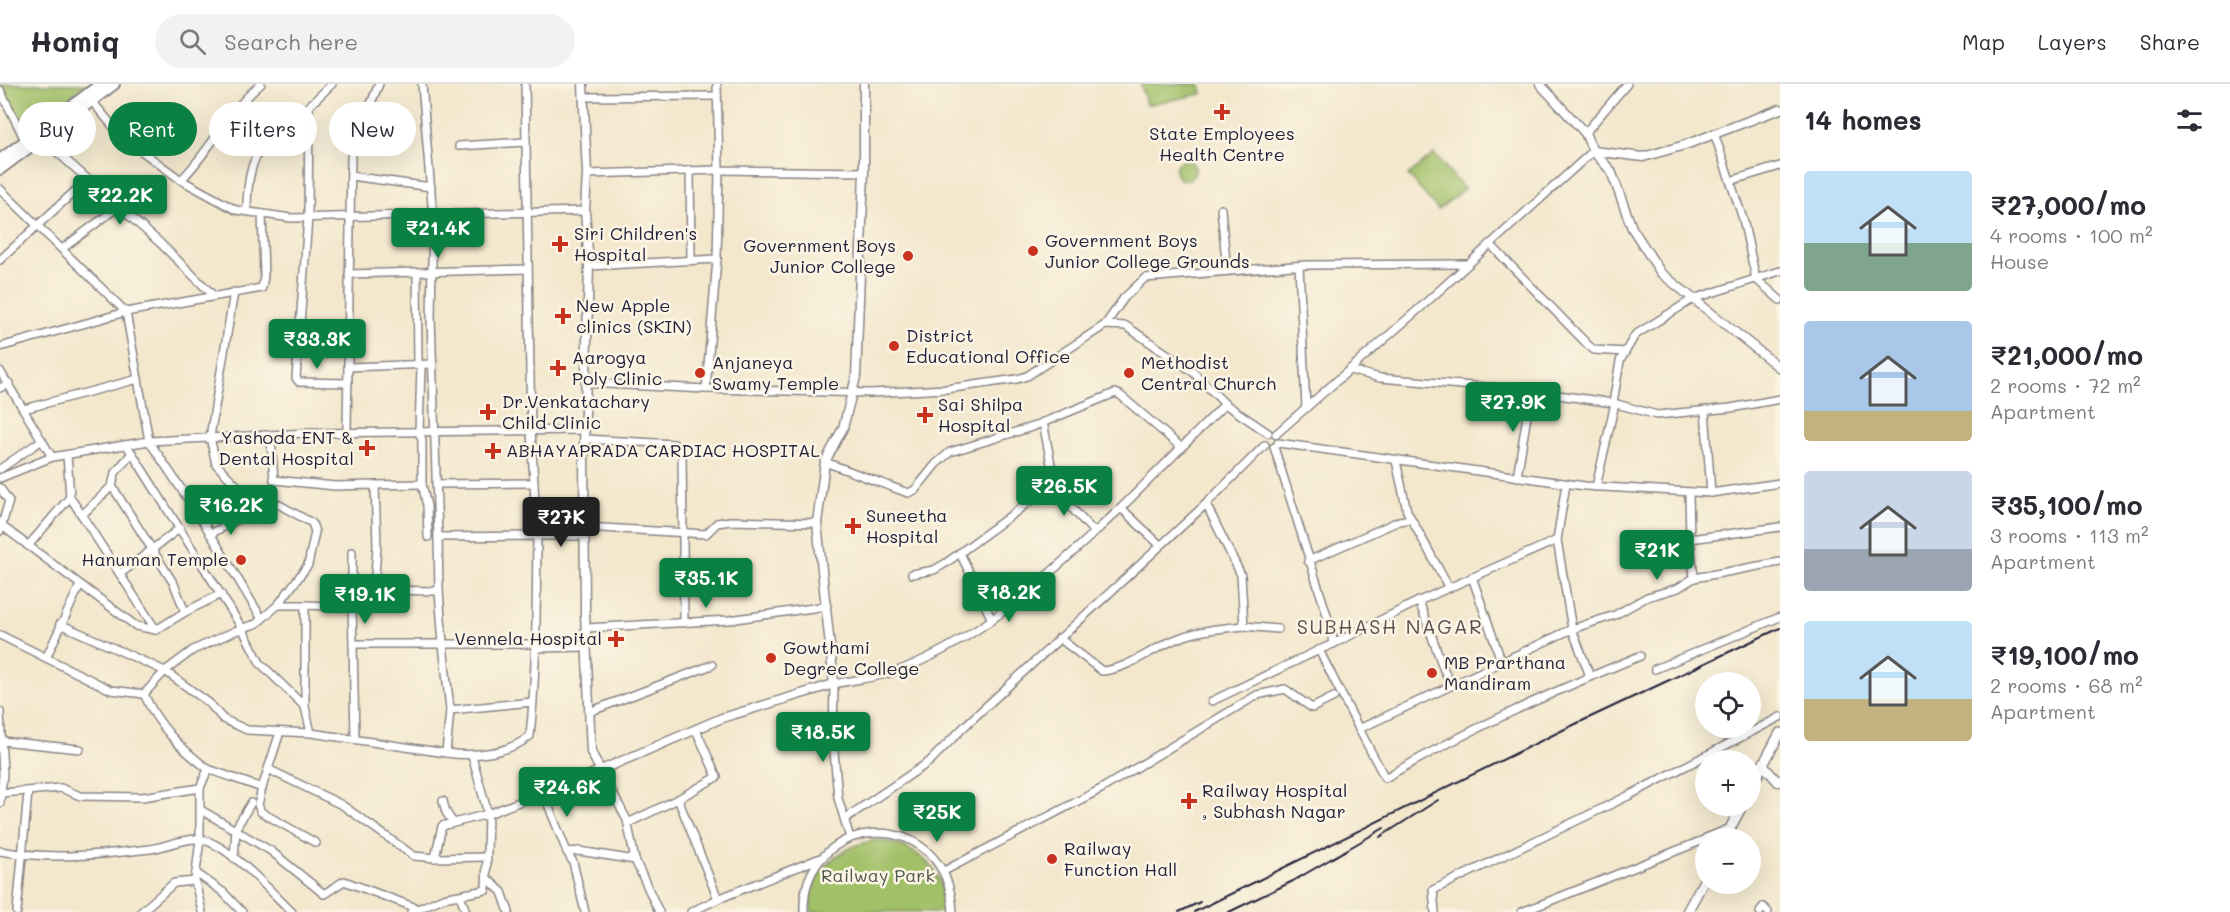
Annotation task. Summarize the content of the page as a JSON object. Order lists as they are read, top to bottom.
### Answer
{
  "districts": ["SUBHASH NAGAR"],
  "parks": ["Railway Park"],
  "places": {
    "health": [
      "State Employees Health Centre",
      "Siri Children's Hospital",
      "New Apple clinics (SKIN)",
      "Aarogya Poly Clinic",
      "Dr.Venkatachary Child Clinic",
      "Sai Shilpa Hospital",
      "Yashoda ENT & Dental Hospital",
      "ABHAYAPRADA CARDIAC HOSPITAL",
      "Suneetha Hospital",
      "Vennela Hospital",
      "Railway Hospital , Subhash Nagar"
    ],
    "other": [
      "Government Boys Junior College Grounds",
      "Government Boys Junior College",
      "District Educational Office",
      "Anjaneya Swamy Temple",
      "Methodist Central Church",
      "Hanuman Temple",
      "Gowthami Degree College",
      "MB Prarthana Mandiram",
      "Railway Function Hall"
    ]
  },
  "page": {
    "header": "Homiq",
    "search": "Search here",
    "nav": ["Map", "Layers", "Share"],
    "heading": "14 homes",
    "chip": [
      "Buy",
      "Rent",
      "Filters",
      "New"
    ],
    "list": [
      {
        "name": "₹27,000/mo",
        "note": "4 rooms · 100 m² · House"
      },
      {
        "name": "₹21,000/mo",
        "note": "2 rooms · 72 m² · Apartment"
      },
      {
        "name": "₹35,100/mo",
        "note": "3 rooms · 113 m² · Apartment"
      },
      {
        "name": "₹19,100/mo",
        "note": "2 rooms · 68 m² · Apartment"
      }
    ],
    "price": [
      "₹22.2K",
      "₹21.4K",
      "₹33.3K",
      "₹27.9K",
      "₹26.5K",
      "₹16.2K",
      "₹27K",
      "₹21K",
      "₹35.1K",
      "₹18.2K",
      "₹19.1K",
      "₹18.5K",
      "₹24.6K",
      "₹25K"
    ],
    "map_buttons": ["+", "−"]
  }
}
